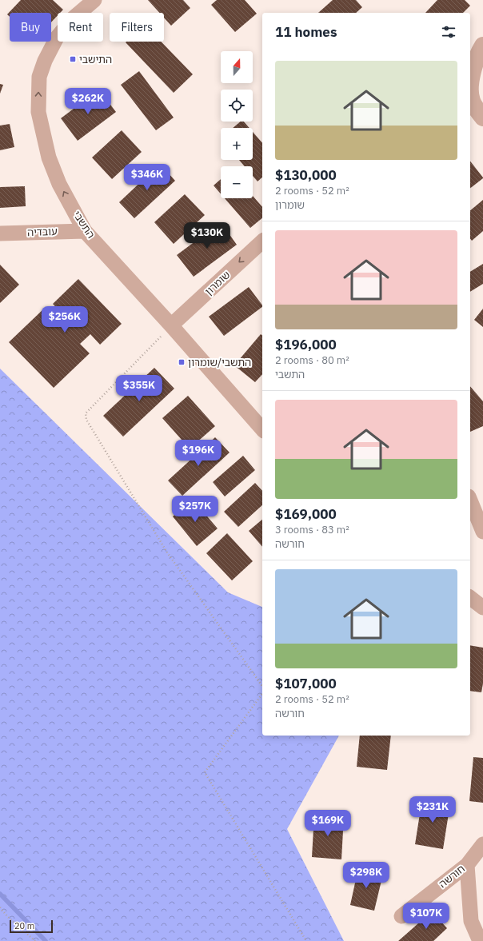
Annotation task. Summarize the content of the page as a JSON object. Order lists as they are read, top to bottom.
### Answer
{
  "streets": {
    "street": [
      "התשבי",
      "עובדיה",
      "שומרון",
      "חורשה"
    ]
  },
  "crossings": [
    ["התשבי", "עובדיה"],
    ["התשבי", "שומרון"]
  ],
  "one_way": ["התשבי", "שומרון"],
  "places": {
    "transit": ["התישבי", "התשבי/שומרון"]
  },
  "scale_bar": "20 m",
  "north": "top",
  "page": {
    "chip": ["Buy", "Rent", "Filters"],
    "heading": "11 homes",
    "map_buttons": ["+", "−"],
    "list": [
      {
        "name": "$130,000",
        "note": "2 rooms · 52 m² · שומרון"
      },
      {
        "name": "$196,000",
        "note": "2 rooms · 80 m² · התשבי"
      },
      {
        "name": "$169,000",
        "note": "3 rooms · 83 m² · חורשה"
      },
      {
        "name": "$107,000",
        "note": "2 rooms · 52 m² · חורשה"
      }
    ],
    "price": [
      "$262K",
      "$346K",
      "$130K",
      "$256K",
      "$355K",
      "$196K",
      "$257K",
      "$231K",
      "$169K",
      "$298K",
      "$107K"
    ],
    "scale": "20 m"
  }
}
